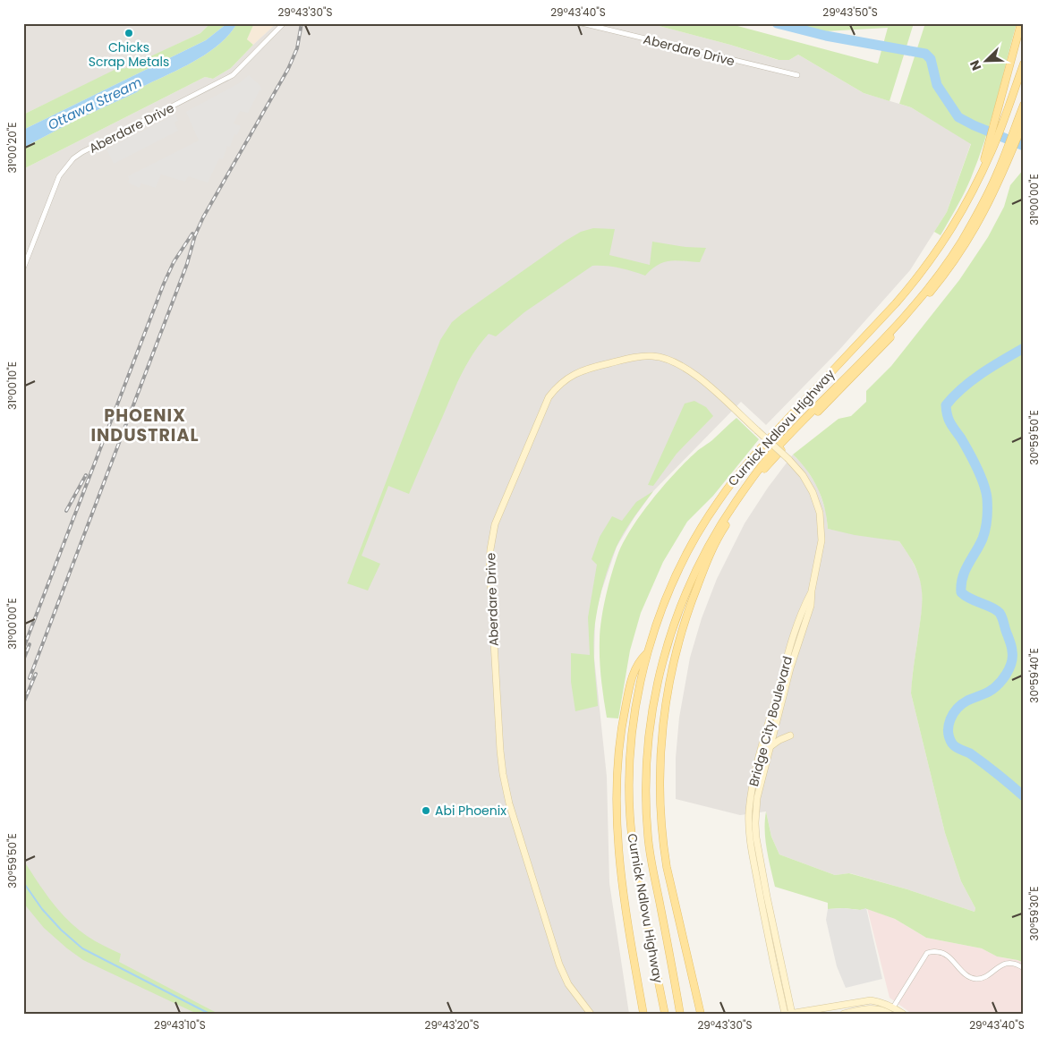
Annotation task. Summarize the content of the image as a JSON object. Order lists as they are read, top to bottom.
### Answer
{
  "streets": {
    "main road": ["Curnick Ndlovu Highway"],
    "street": ["Aberdare Drive", "Bridge City Boulevard"]
  },
  "crossings": [
    ["Aberdare Drive", "Bridge City Boulevard"]
  ],
  "districts": ["PHOENIX INDUSTRIAL"],
  "water": ["Ottawa Stream"],
  "places": ["Chicks Scrap Metals", "Abi Phoenix"],
  "north": "bottom left",
  "coordinates": [
    "29°43'30\"S",
    "29°43'40\"S",
    "29°43'50\"S",
    "31°00'20\"E",
    "31°00'00\"E",
    "31°00'10\"E",
    "30°59'50\"E",
    "30°59'40\"E",
    "30°59'30\"E",
    "29°43'10\"S",
    "29°43'20\"S"
  ]
}
